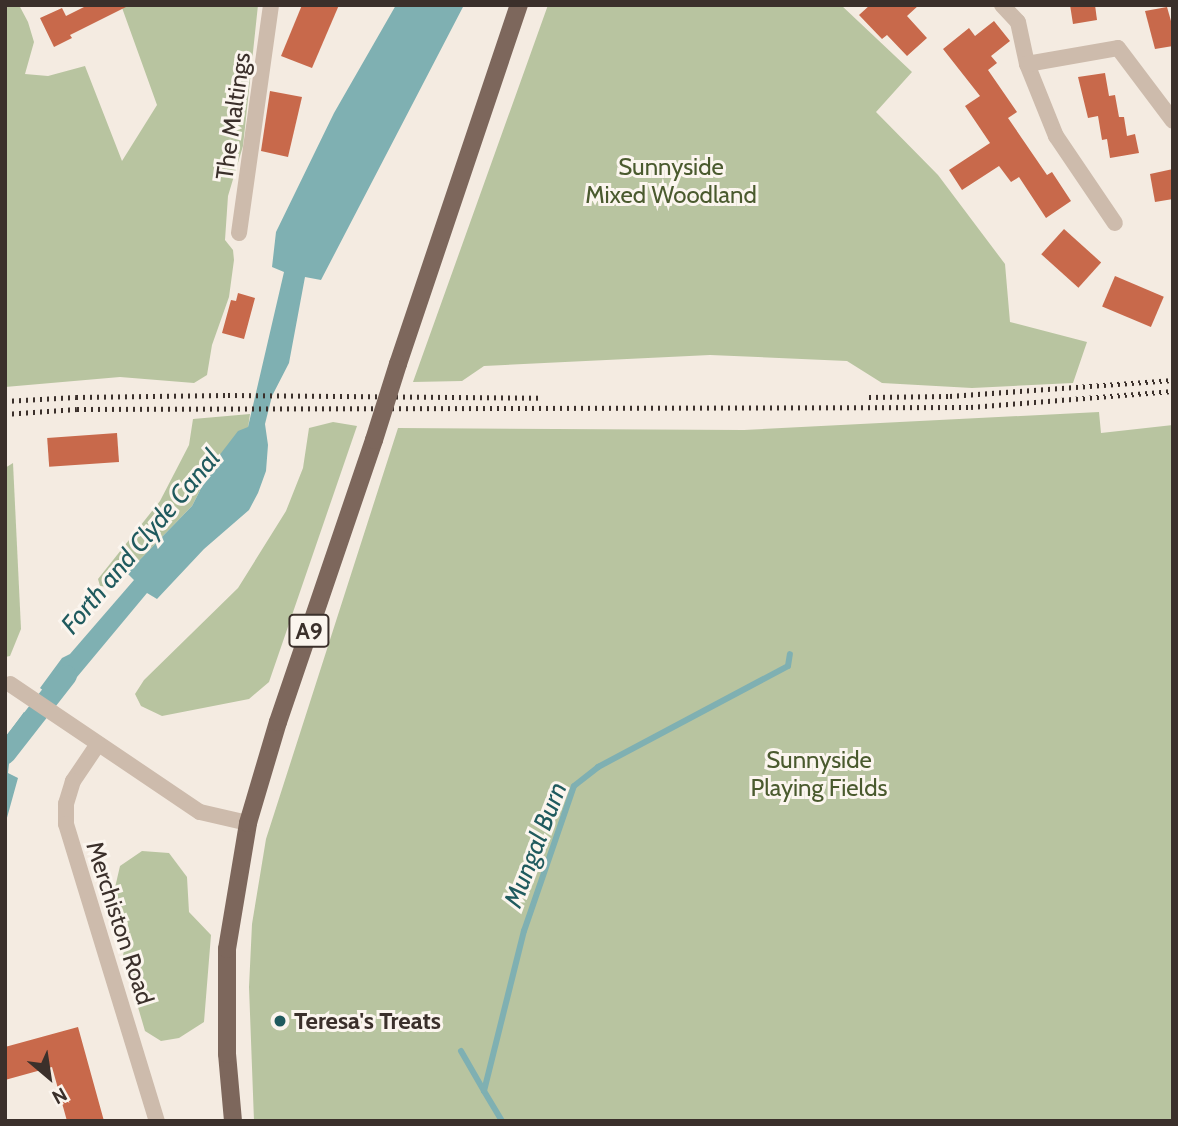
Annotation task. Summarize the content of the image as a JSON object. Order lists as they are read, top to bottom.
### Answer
{
  "streets": {
    "main road": ["A9"],
    "street": ["The Maltings", "Merchiston Road"]
  },
  "water": ["Forth and Clyde Canal", "Mungal Burn"],
  "parks": ["Sunnyside Mixed Woodland", "Sunnyside Playing Fields"],
  "places": ["Teresa's Treats"],
  "north": "bottom right"
}
